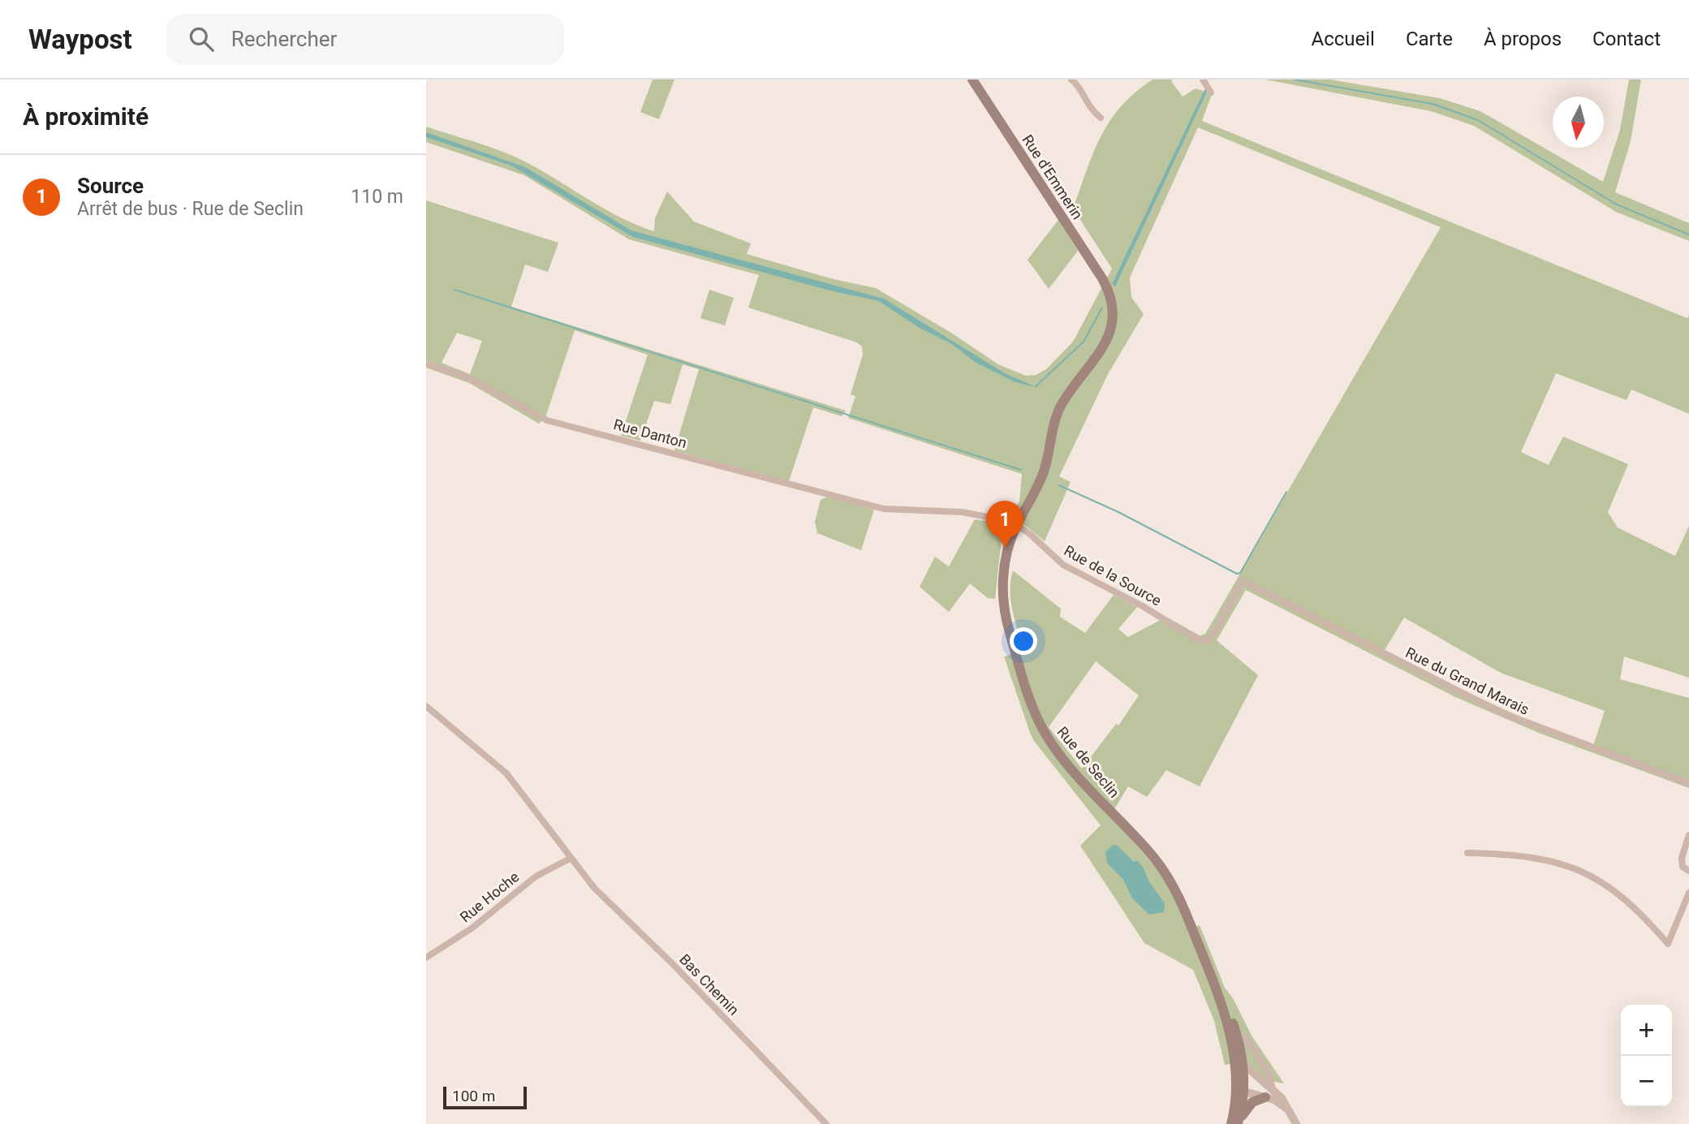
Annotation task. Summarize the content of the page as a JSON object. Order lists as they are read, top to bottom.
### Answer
{
  "streets": {
    "main road": ["Rue d'Emmerin", "Rue de Seclin"],
    "street": [
      "Rue Danton",
      "Rue de la Source",
      "Rue du Grand Marais",
      "Rue Hoche",
      "Bas Chemin"
    ]
  },
  "crossings": [
    ["Rue d'Emmerin", "Rue de Seclin"],
    ["Rue Danton", "Rue de la Source"],
    ["Rue de la Source", "Rue du Grand Marais"],
    ["Rue de la Source", "Rue de Seclin"],
    ["Rue Hoche", "Bas Chemin"]
  ],
  "scale_bar": "100 m",
  "north": "bottom",
  "page": {
    "header": "Waypost",
    "search": "Rechercher",
    "nav": [
      "Accueil",
      "Carte",
      "À propos",
      "Contact"
    ],
    "heading": "À proximité",
    "list": [
      {
        "mark": "1",
        "name": "Source",
        "note": "Arrêt de bus · Rue de Seclin",
        "value": "110 m"
      }
    ],
    "pins": "1",
    "map_buttons": ["+", "−"],
    "scale": "100 m"
  }
}
